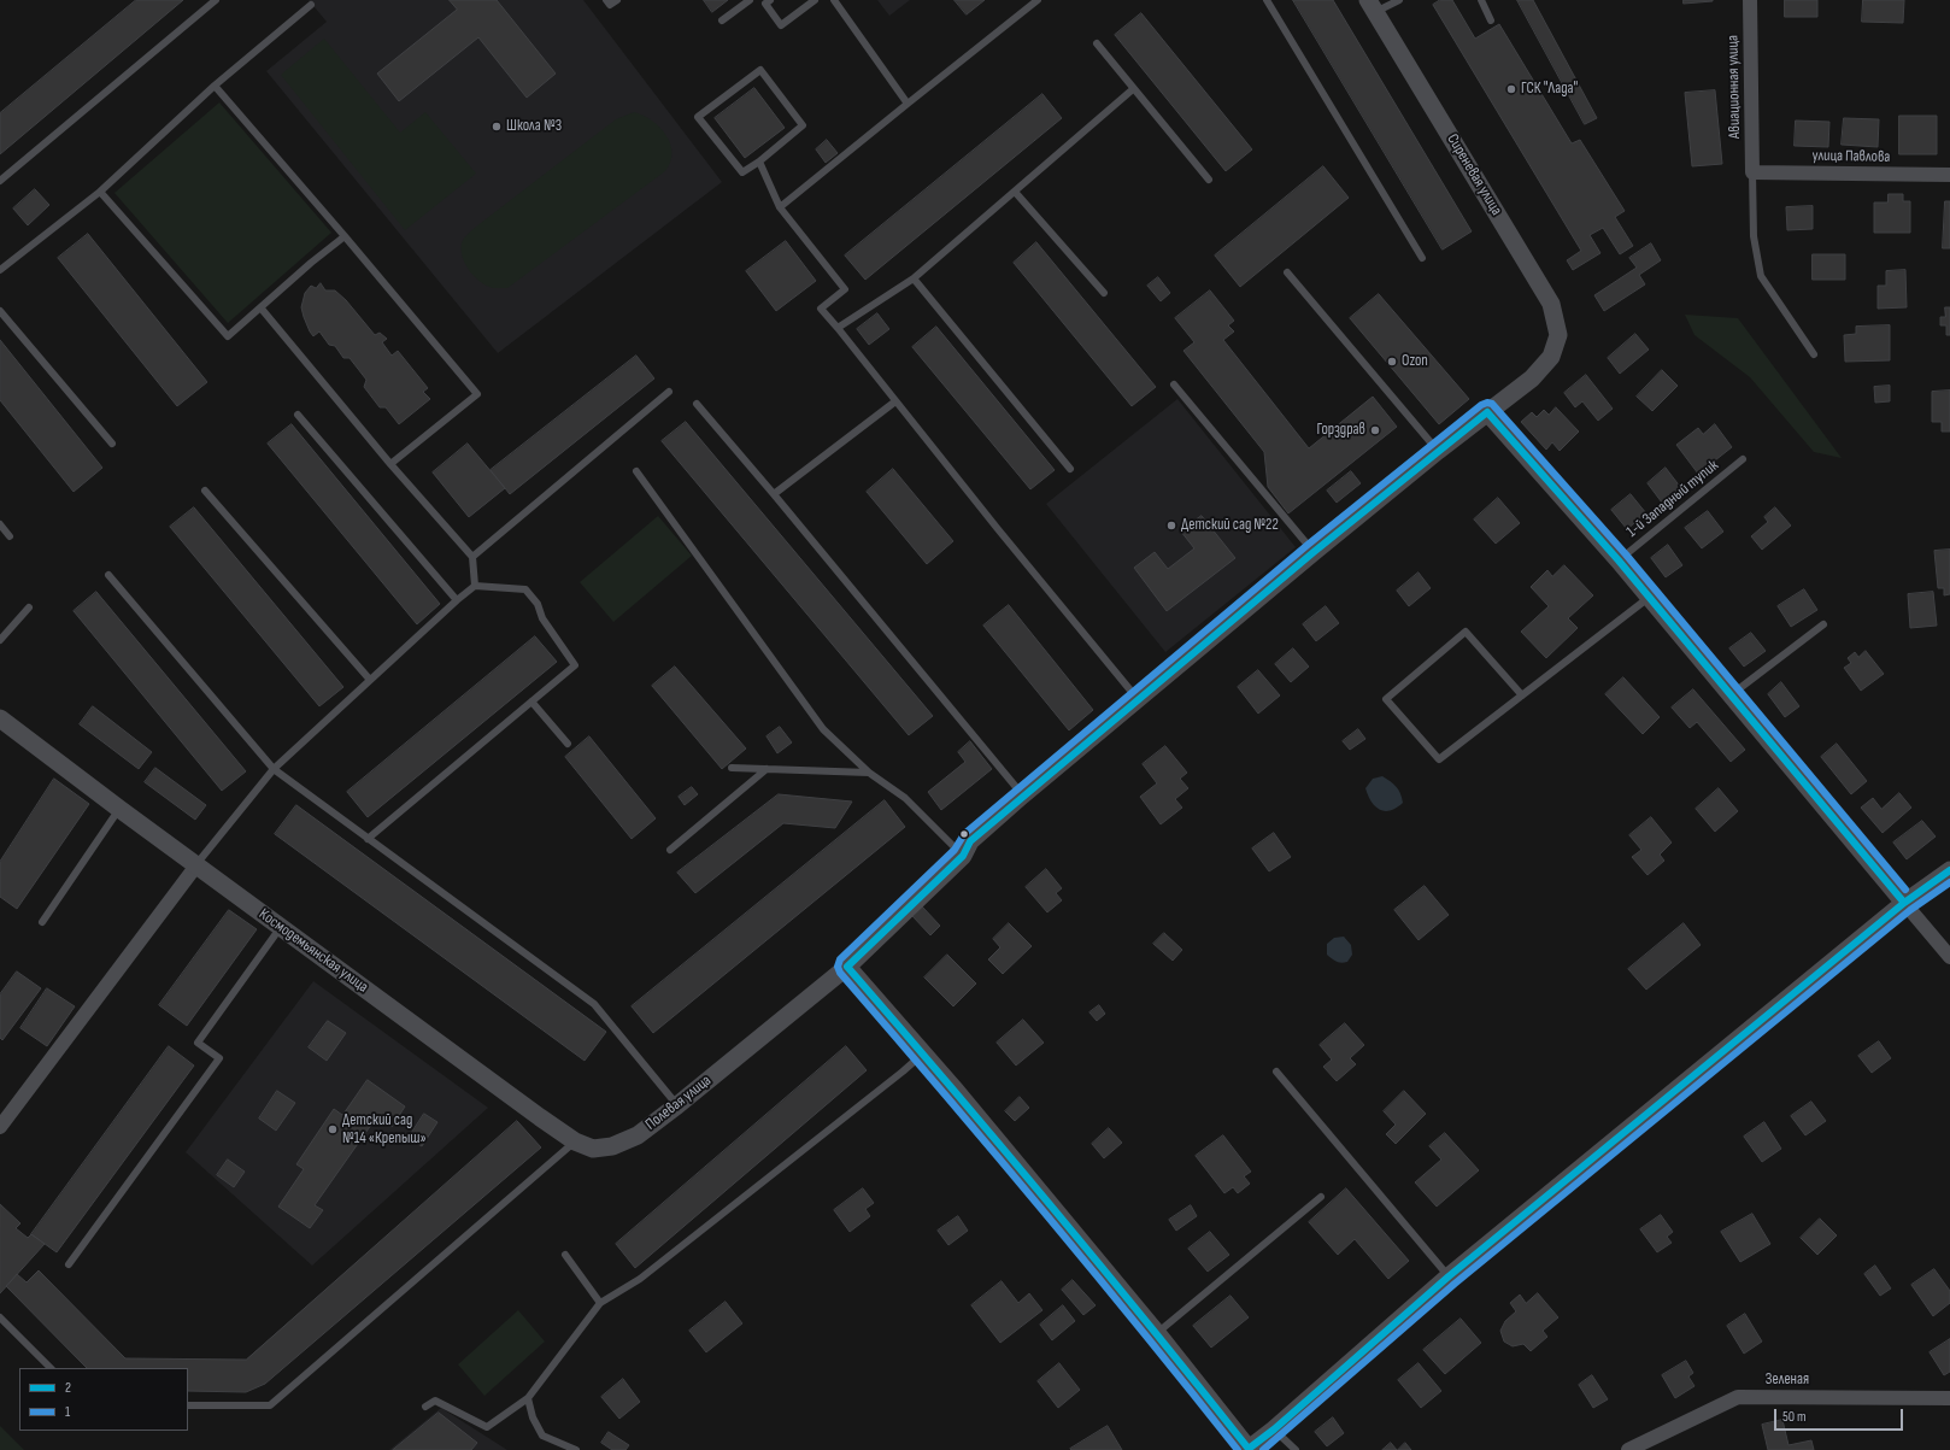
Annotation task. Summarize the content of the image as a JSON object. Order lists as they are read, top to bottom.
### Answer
{
  "streets": {
    "street": [
      "Авиационная улица",
      "улица Павлова",
      "Сиреневая улица",
      "Космодемьянская улица",
      "Полевая улица",
      "Зеленая"
    ],
    "lane": ["1-й Западный тупик"]
  },
  "crossings": [
    ["Авиационная улица", "улица Павлова"],
    ["Сиреневая улица", "Полевая улица"],
    ["Космодемьянская улица", "Полевая улица"]
  ],
  "places": [
    "ГСК \"Лада\"",
    "Школа №3",
    "Ozon",
    "Горздрав",
    "Детский сад №22",
    "Детский сад №14 «Крепыш»"
  ],
  "lines": ["transit line 1", "transit line 2"],
  "legend": ["2", "1"],
  "scale_bar": "50 m"
}
